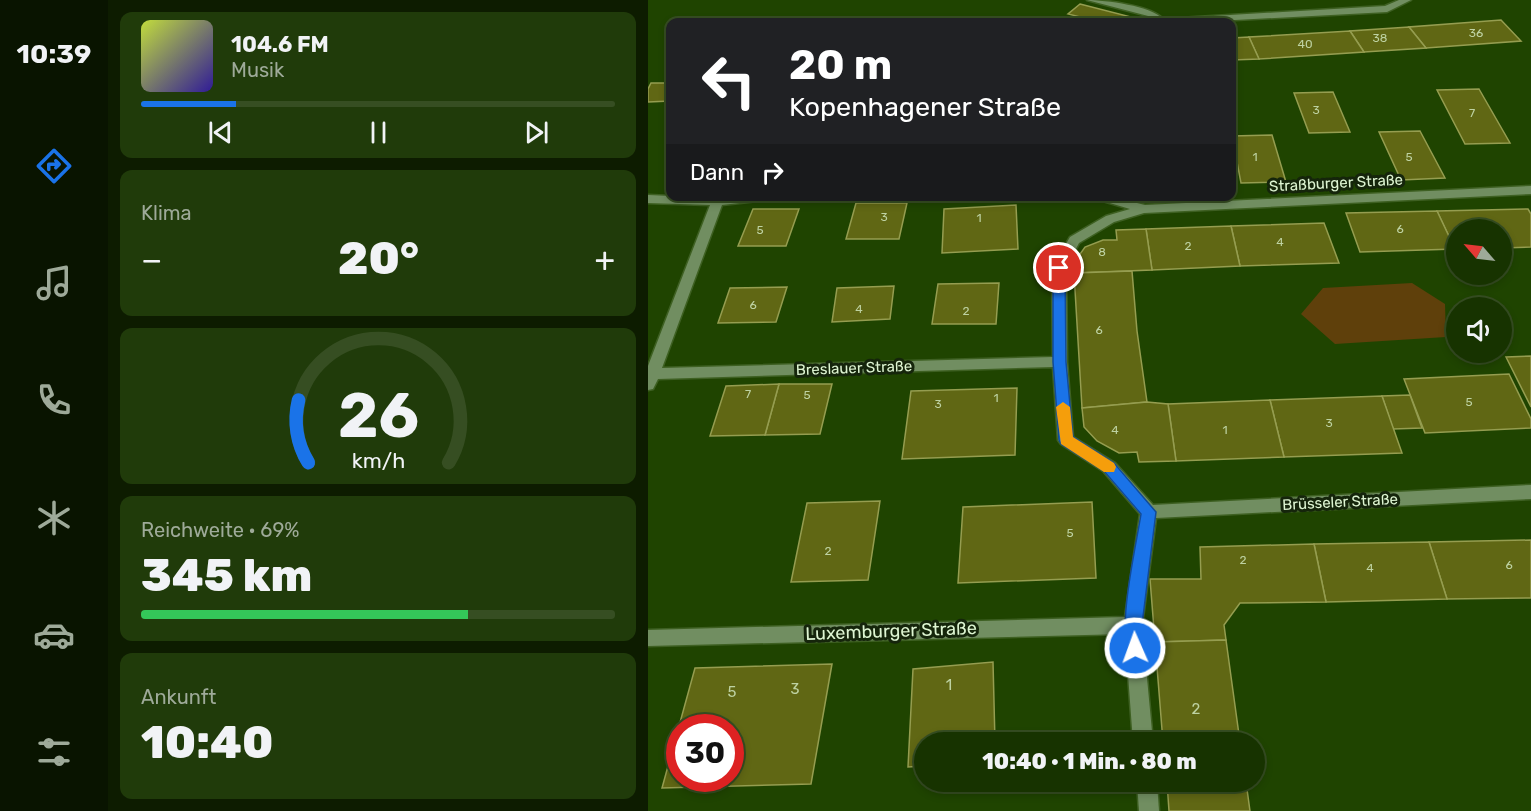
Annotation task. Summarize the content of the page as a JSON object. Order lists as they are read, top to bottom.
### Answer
{
  "streets": {
    "street": [
      "Straßburger Straße",
      "Breslauer Straße",
      "Brüsseler Straße",
      "Luxemburger Straße"
    ]
  },
  "house_numbers": [
    "36",
    "38",
    "40",
    "3",
    "7",
    "1",
    "5",
    "3",
    "1",
    "6",
    "5",
    "4",
    "2",
    "8",
    "6",
    "4",
    "2",
    "6",
    "7",
    "5",
    "1",
    "5",
    "3",
    "3",
    "4",
    "1",
    "5",
    "2",
    "2",
    "6",
    "4",
    "1",
    "3",
    "5",
    "2"
  ],
  "north": "top left",
  "page": {
    "tabs": "10:39",
    "turn": ["20 m", "Kopenhagener Straße"],
    "song": ["104.6 FM", "Musik"],
    "then": "Dann",
    "tile": [
      "Klima",
      ["Reichweite · 69%", "345 km"],
      ["Ankunft", "10:40"]
    ],
    "heat": ["−", "20°", "+"],
    "limit": "30",
    "trip": "10:40 · 1 Min. · 80 m",
    "gauge": ["26", "km/h"]
  }
}
